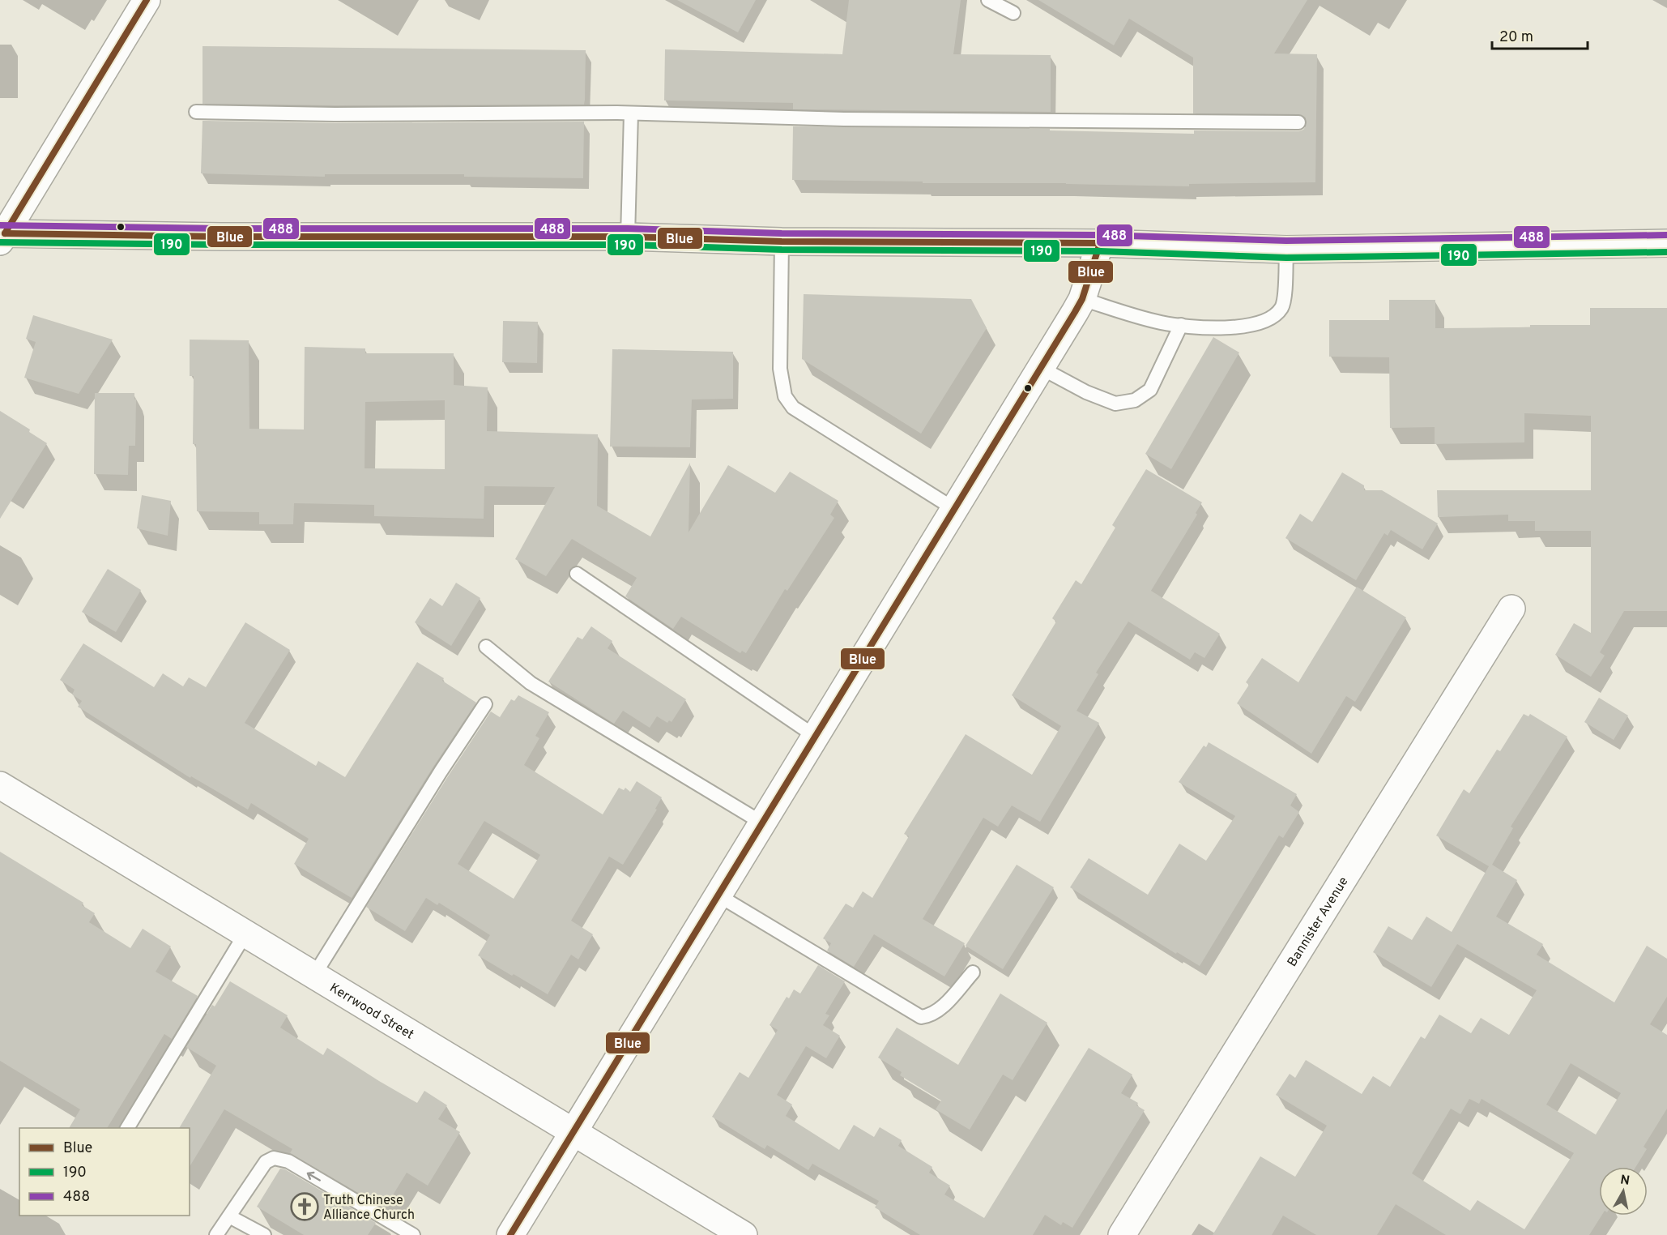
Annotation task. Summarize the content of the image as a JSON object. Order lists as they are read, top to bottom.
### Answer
{
  "streets": {
    "main road": ["Bannister Avenue", "Kerrwood Street"]
  },
  "places": {
    "church": ["Truth Chinese Alliance Church"]
  },
  "lines": ["transit line Blue", "transit line 488", "transit line 190"],
  "legend": ["Blue", "190", "488"],
  "scale_bar": "20 m",
  "north": "top"
}
